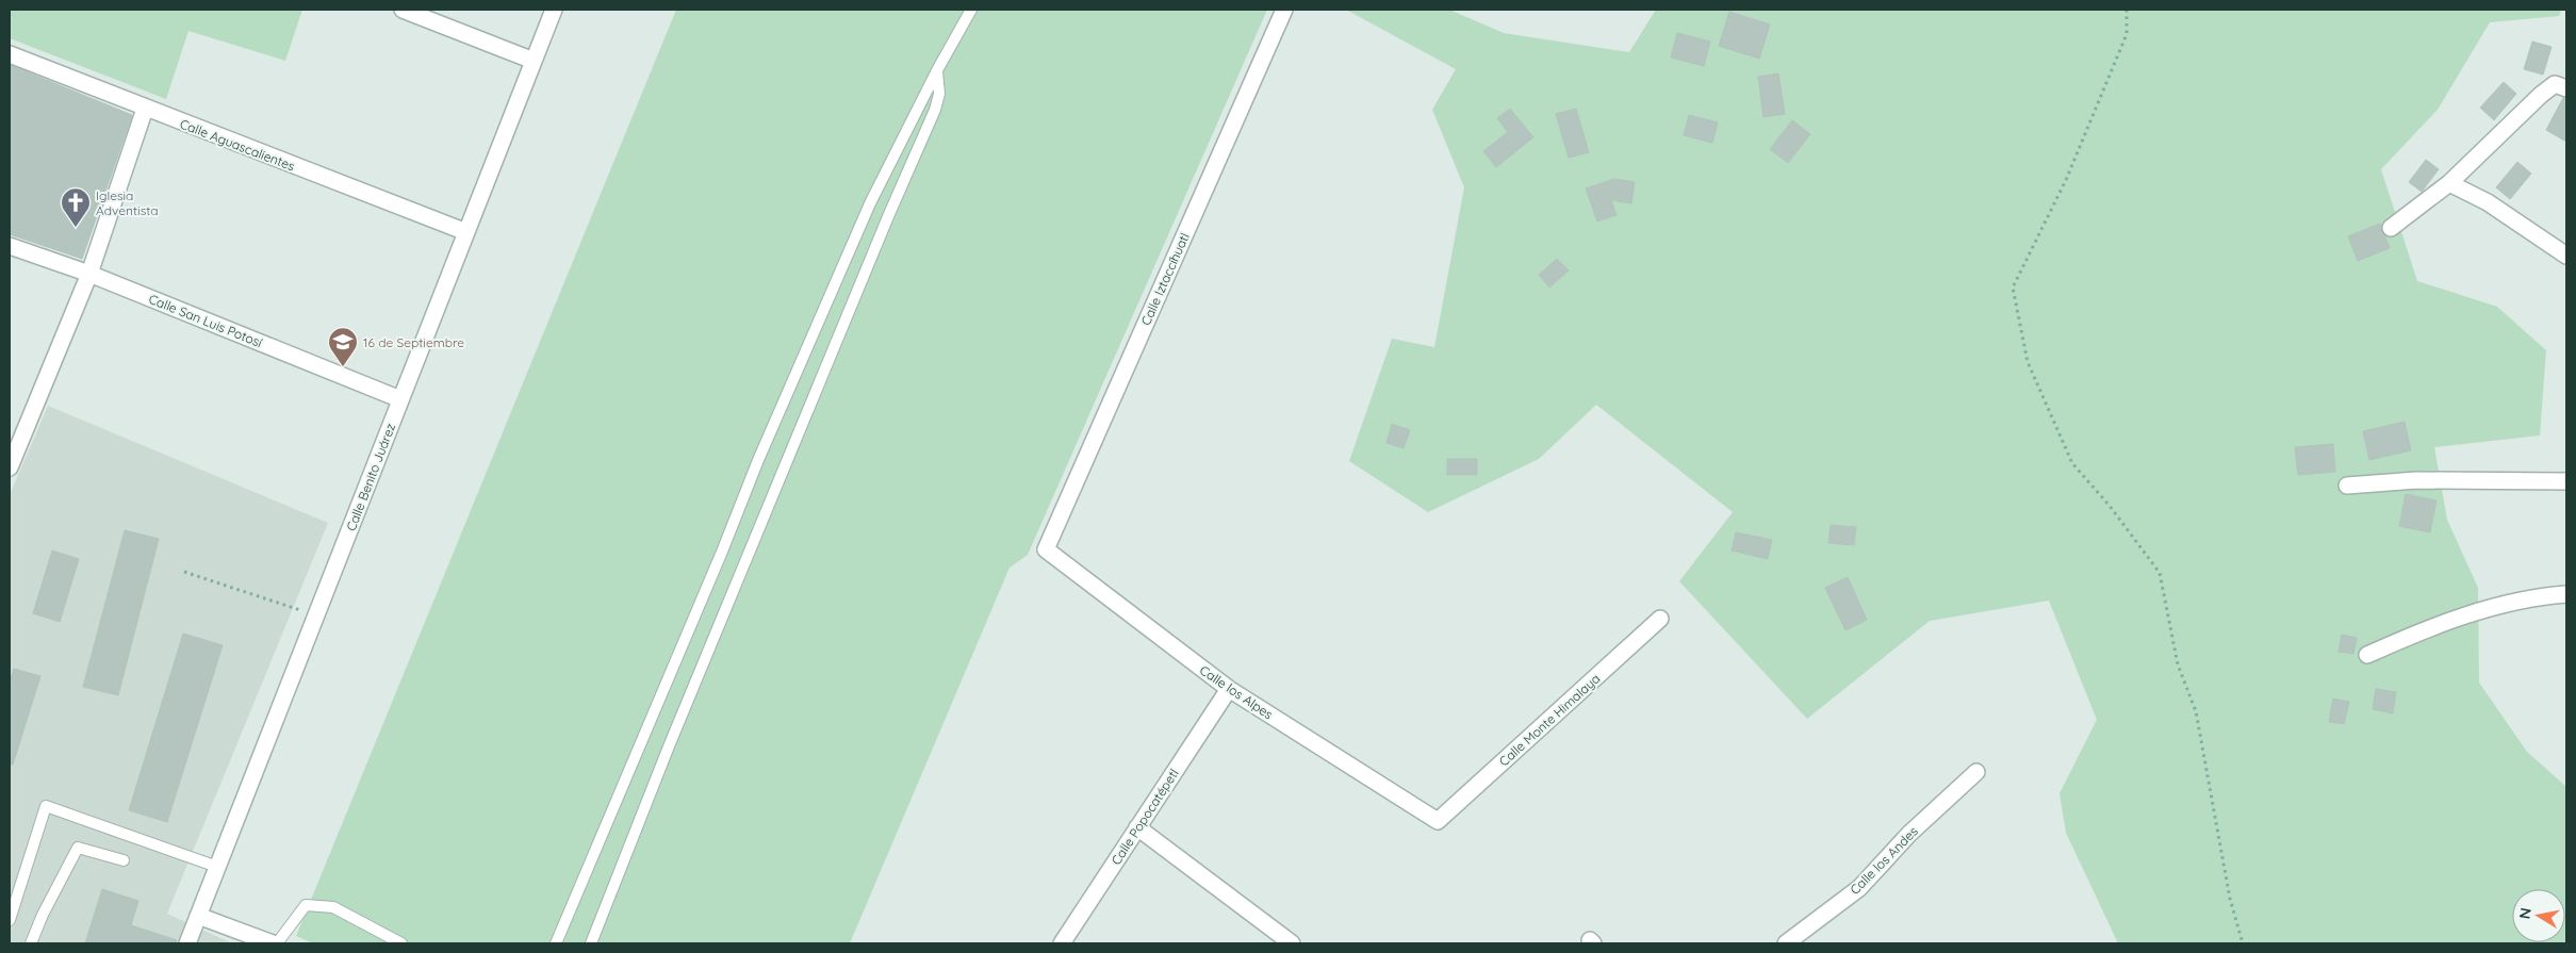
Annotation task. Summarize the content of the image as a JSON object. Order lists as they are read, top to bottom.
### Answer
{
  "streets": {
    "street": [
      "Calle Aguascalientes",
      "Calle Iztaccíhuatl",
      "Calle San Luis Potosí",
      "Calle Benito Juárez",
      "Calle los Alpes",
      "Calle Monte Himalaya",
      "Calle Popocatépetl",
      "Calle los Andes"
    ]
  },
  "crossings": [
    ["Calle Aguascalientes", "Calle Benito Juárez"],
    ["Calle Iztaccíhuatl", "Calle los Alpes"],
    ["Calle San Luis Potosí", "Calle Benito Juárez"],
    ["Calle los Alpes", "Calle Monte Himalaya"],
    ["Calle los Alpes", "Calle Popocatépetl"]
  ],
  "places": {
    "church": ["Iglesia Adventista"],
    "school or university": ["16 de Septiembre"]
  },
  "north": "left"
}
